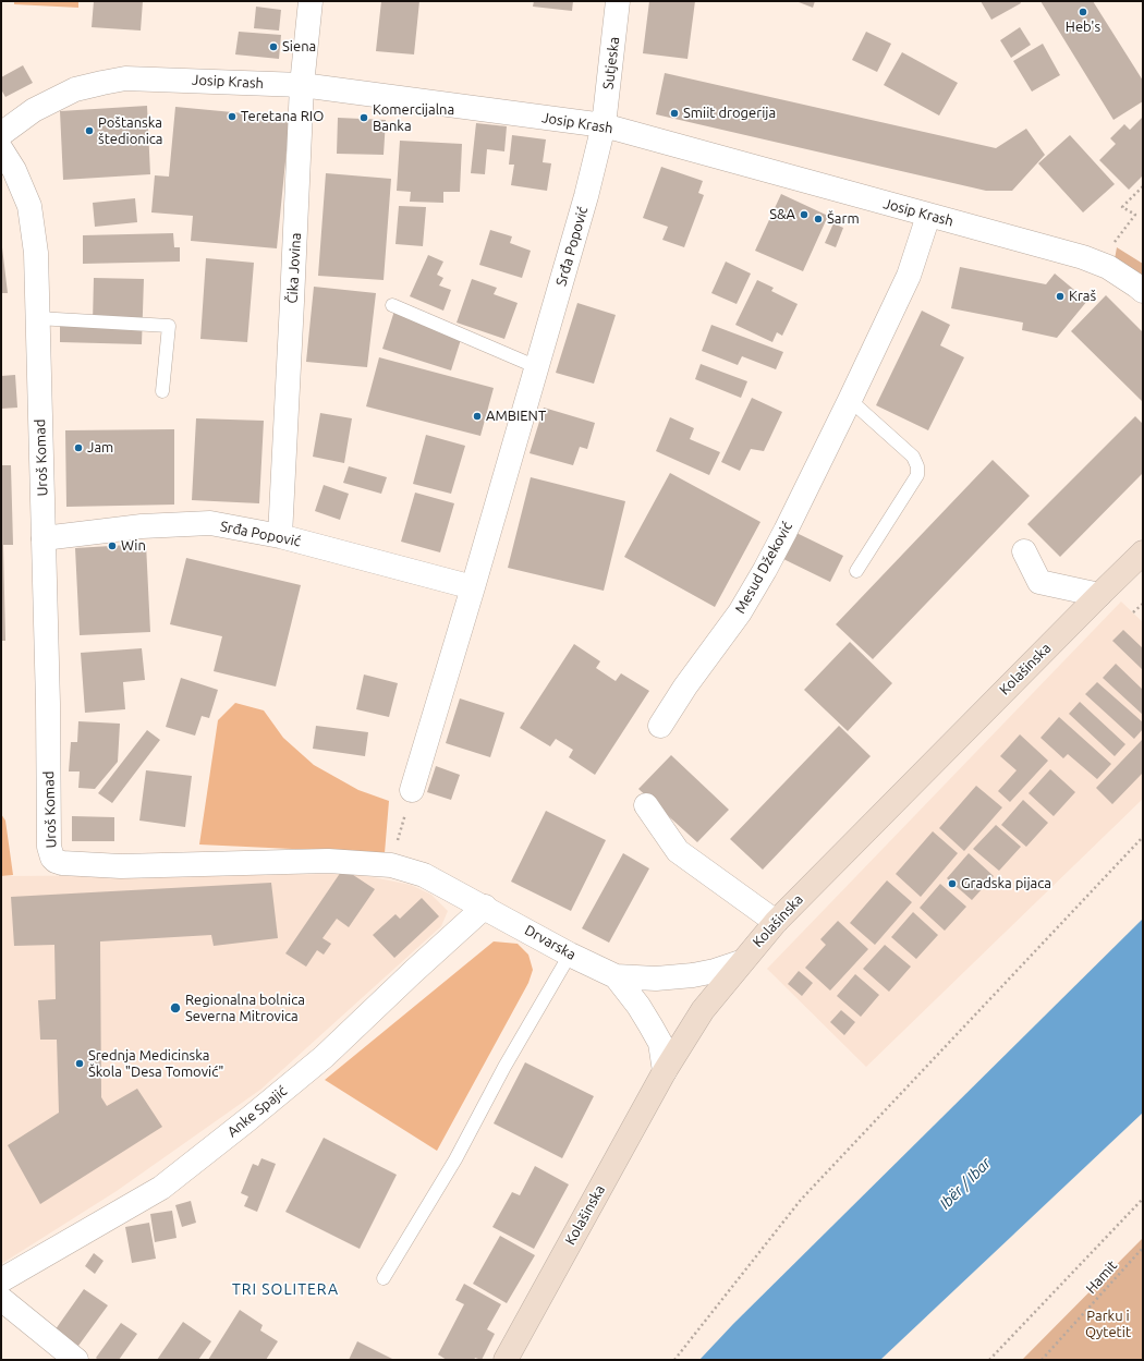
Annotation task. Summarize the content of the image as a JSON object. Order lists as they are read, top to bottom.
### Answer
{
  "streets": {
    "main road": ["Kolašinska"],
    "street": [
      "Sutjeska",
      "Josip Krash",
      "Srđa Popović",
      "Čika Jovina",
      "Uroš Komad",
      "Mesud Džeković",
      "Drvarska",
      "Anke Spajić"
    ],
    "path": ["Hamit"]
  },
  "crossings": [
    ["Sutjeska", "Josip Krash"],
    ["Sutjeska", "Srđa Popović"],
    ["Josip Krash", "Srđa Popović"],
    ["Josip Krash", "Čika Jovina"],
    ["Josip Krash", "Mesud Džeković"],
    ["Srđa Popović", "Čika Jovina"],
    ["Srđa Popović", "Uroš Komad"],
    ["Uroš Komad", "Drvarska"],
    ["Uroš Komad", "Anke Spajić"],
    ["Kolašinska", "Drvarska"],
    ["Drvarska", "Anke Spajić"]
  ],
  "districts": ["TRI SOLITERA"],
  "water": ["Ibër / Ibar"],
  "parks": ["Parku i Qytetit"],
  "places": [
    "Heb's",
    "Siena",
    "Smiit drogerija",
    "Teretana RIO",
    "Komercijalna Banka",
    "Poštanska štedionica",
    "S&A",
    "Šarm",
    "Kraš",
    "AMBIENT",
    "Jam",
    "Win",
    "Gradska pijaca",
    "Regionalna bolnica Severna Mitrovica",
    "Srednja Medicinska Škola \"Desa Tomović\""
  ]
}
